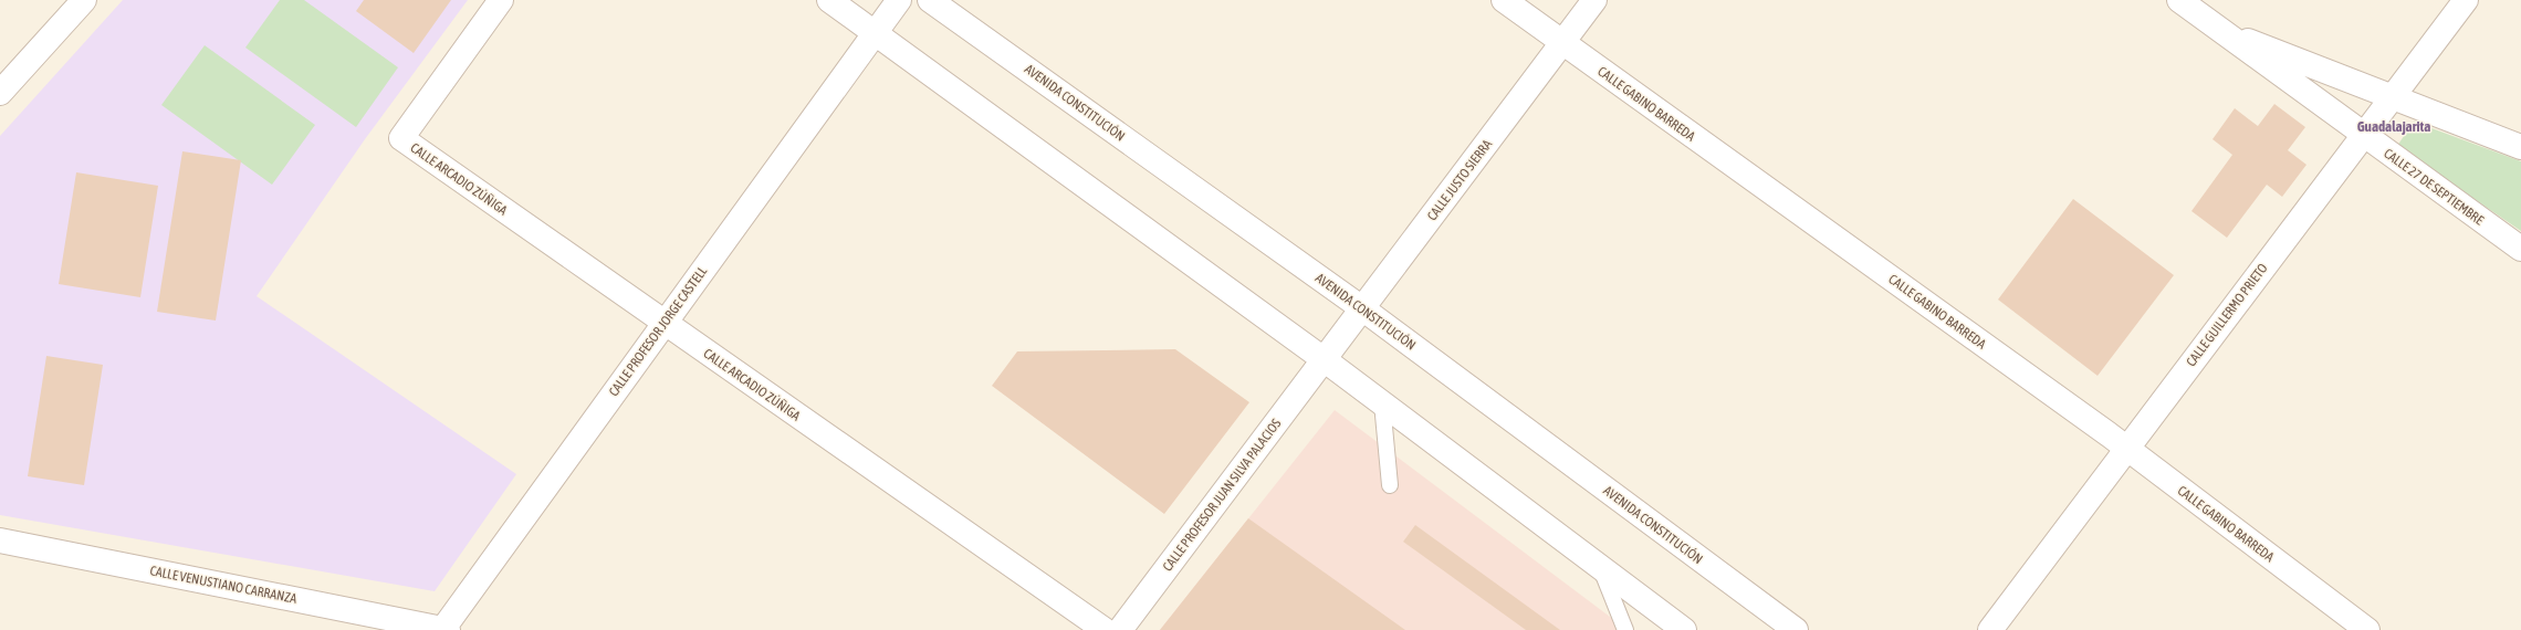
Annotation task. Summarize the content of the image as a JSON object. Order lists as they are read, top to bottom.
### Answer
{
  "streets": {
    "street": [
      "AVENIDA CONSTITUCIÓN",
      "CALLE GABINO BARREDA",
      "CALLE ARCADIO ZÚÑIGA",
      "CALLE JUSTO SIERRA",
      "CALLE 27 DE SEPTIEMBRE",
      "CALLE GUILLERMO PRIETO",
      "CALLE PROFESOR JORGE CASTELL",
      "CALLE PROFESOR JUAN SILVA PALACIOS",
      "CALLE VENUSTIANO CARRANZA"
    ]
  },
  "crossings": [
    ["AVENIDA CONSTITUCIÓN", "CALLE JUSTO SIERRA"],
    ["CALLE GABINO BARREDA", "CALLE JUSTO SIERRA"],
    ["CALLE GABINO BARREDA", "CALLE GUILLERMO PRIETO"],
    ["CALLE ARCADIO ZÚÑIGA", "CALLE PROFESOR JORGE CASTELL"],
    ["CALLE JUSTO SIERRA", "CALLE PROFESOR JUAN SILVA PALACIOS"],
    ["CALLE 27 DE SEPTIEMBRE", "CALLE GUILLERMO PRIETO"],
    ["CALLE PROFESOR JORGE CASTELL", "CALLE VENUSTIANO CARRANZA"]
  ],
  "districts": ["Guadalajarita"]
}
